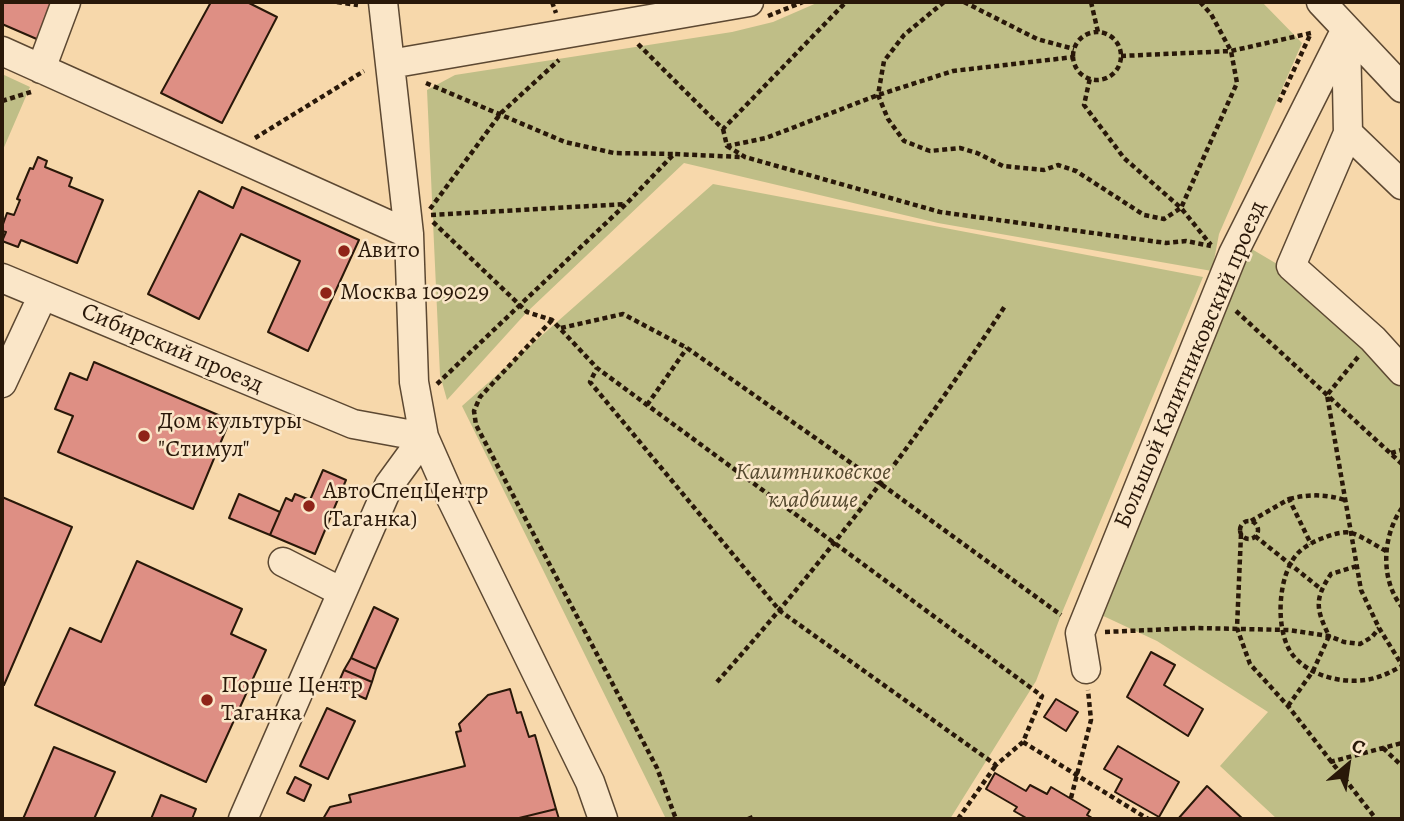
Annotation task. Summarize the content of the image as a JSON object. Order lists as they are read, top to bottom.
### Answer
{
  "streets": {
    "street": ["Сибирский проезд", "Большой Калитниковский проезд"]
  },
  "parks": ["Калитниковское кладбище"],
  "places": [
    "Авито",
    "Москва 109029",
    "Дом культуры \"Стимул\"",
    "АвтоСпецЦентр (Таганка)",
    "Порше Центр Таганка"
  ],
  "north": "top right"
}
